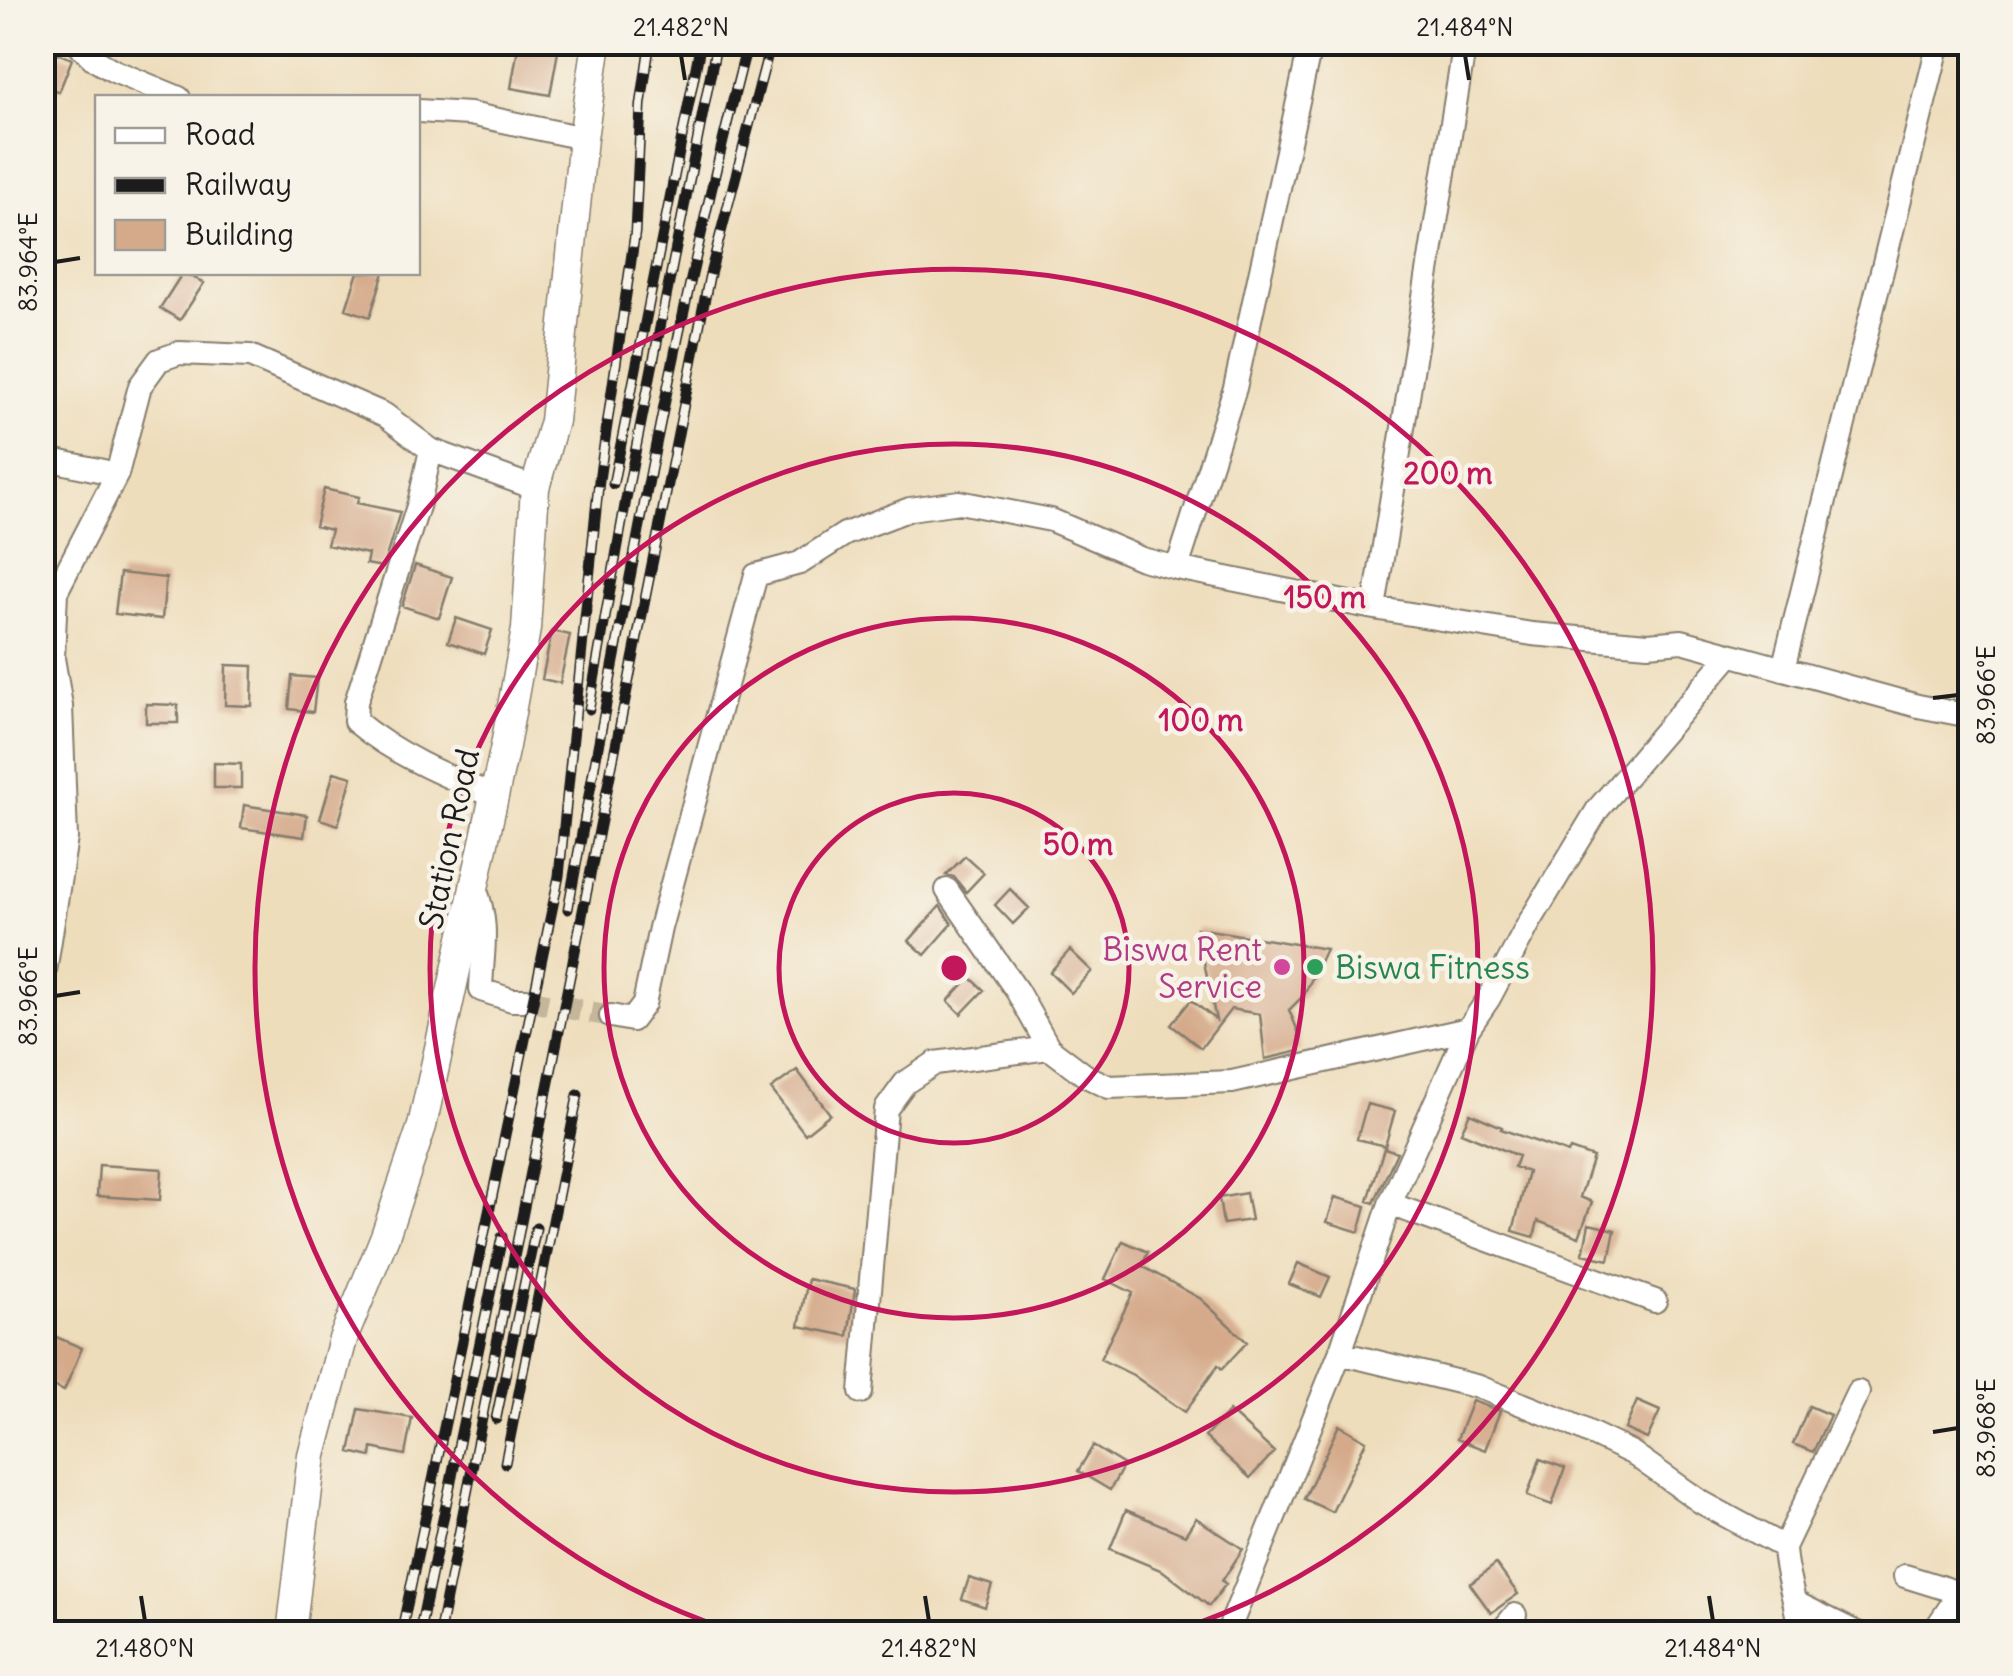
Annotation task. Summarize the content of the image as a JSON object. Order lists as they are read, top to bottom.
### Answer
{
  "streets": {
    "street": ["Station Road"]
  },
  "places": ["Biswa Rent Service", "Biswa Fitness"],
  "legend": ["Road", "Railway", "Building"],
  "coordinates": [
    "21.482°N",
    "21.484°N",
    "83.964°E",
    "83.966°E",
    "83.968°E",
    "21.480°N"
  ],
  "rings": [
    "200 m",
    "150 m",
    "100 m",
    "50 m"
  ]
}
